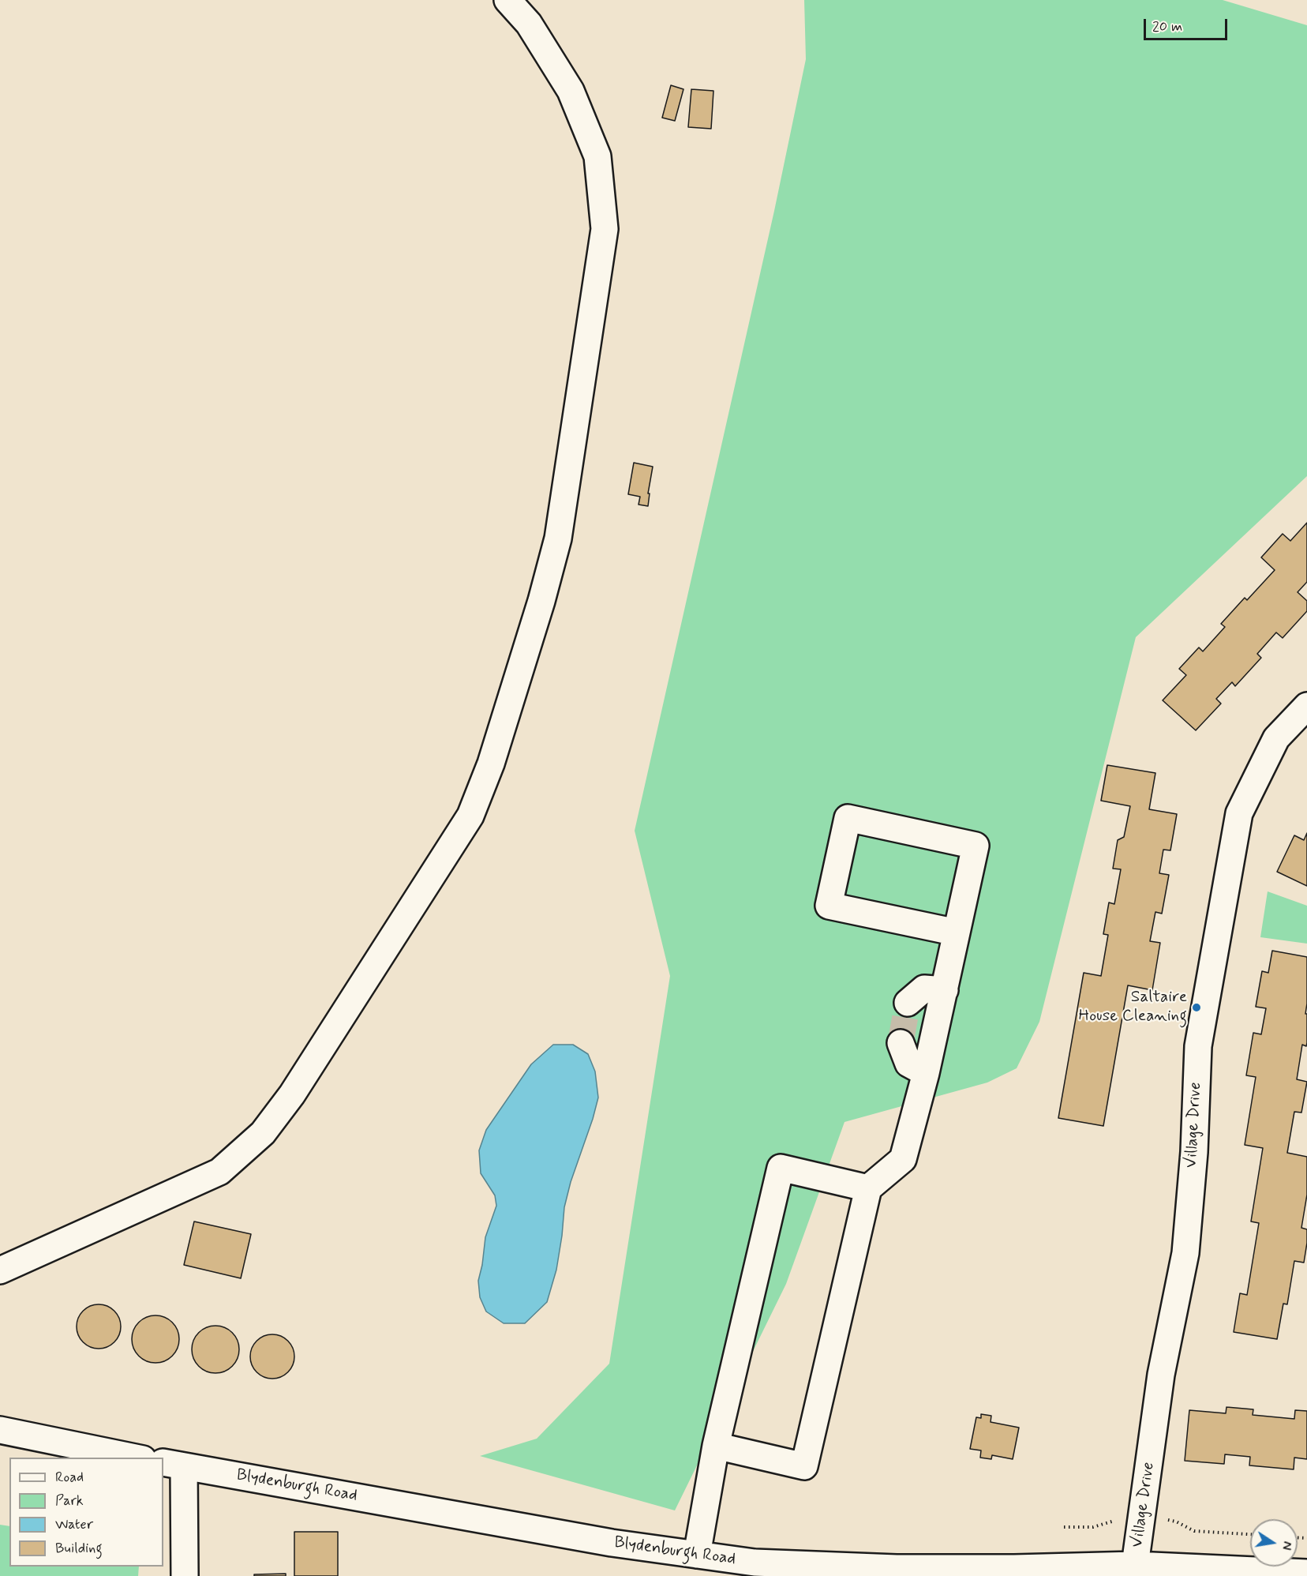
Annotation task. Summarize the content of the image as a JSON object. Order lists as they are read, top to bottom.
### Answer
{
  "streets": {
    "street": ["Village Drive", "Blydenburgh Road"]
  },
  "crossings": [
    ["Village Drive", "Blydenburgh Road"]
  ],
  "places": ["Saltaire House Cleaning"],
  "legend": [
    "Road",
    "Park",
    "Water",
    "Building"
  ],
  "scale_bar": "20 m",
  "north": "right"
}
